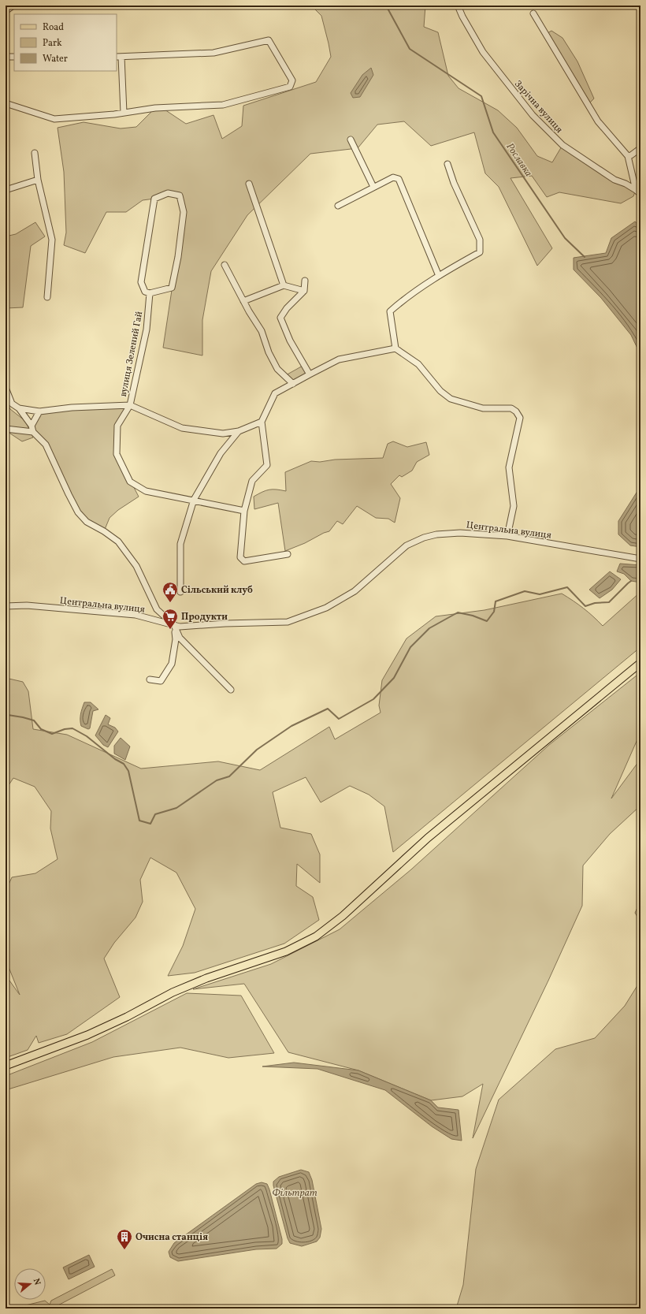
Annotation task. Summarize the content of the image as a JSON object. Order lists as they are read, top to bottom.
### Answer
{
  "streets": {
    "street": ["Зарічна вулиця", "вулиця Зелений Гай", "Центральна вулиця"]
  },
  "water": ["Рославка", "Фільтрат"],
  "places": {
    "public building": ["Сільський клуб"],
    "supermarket": ["Продукти"],
    "building": ["Очисна станція"]
  },
  "legend": ["Road", "Park", "Water"],
  "north": "right"
}
